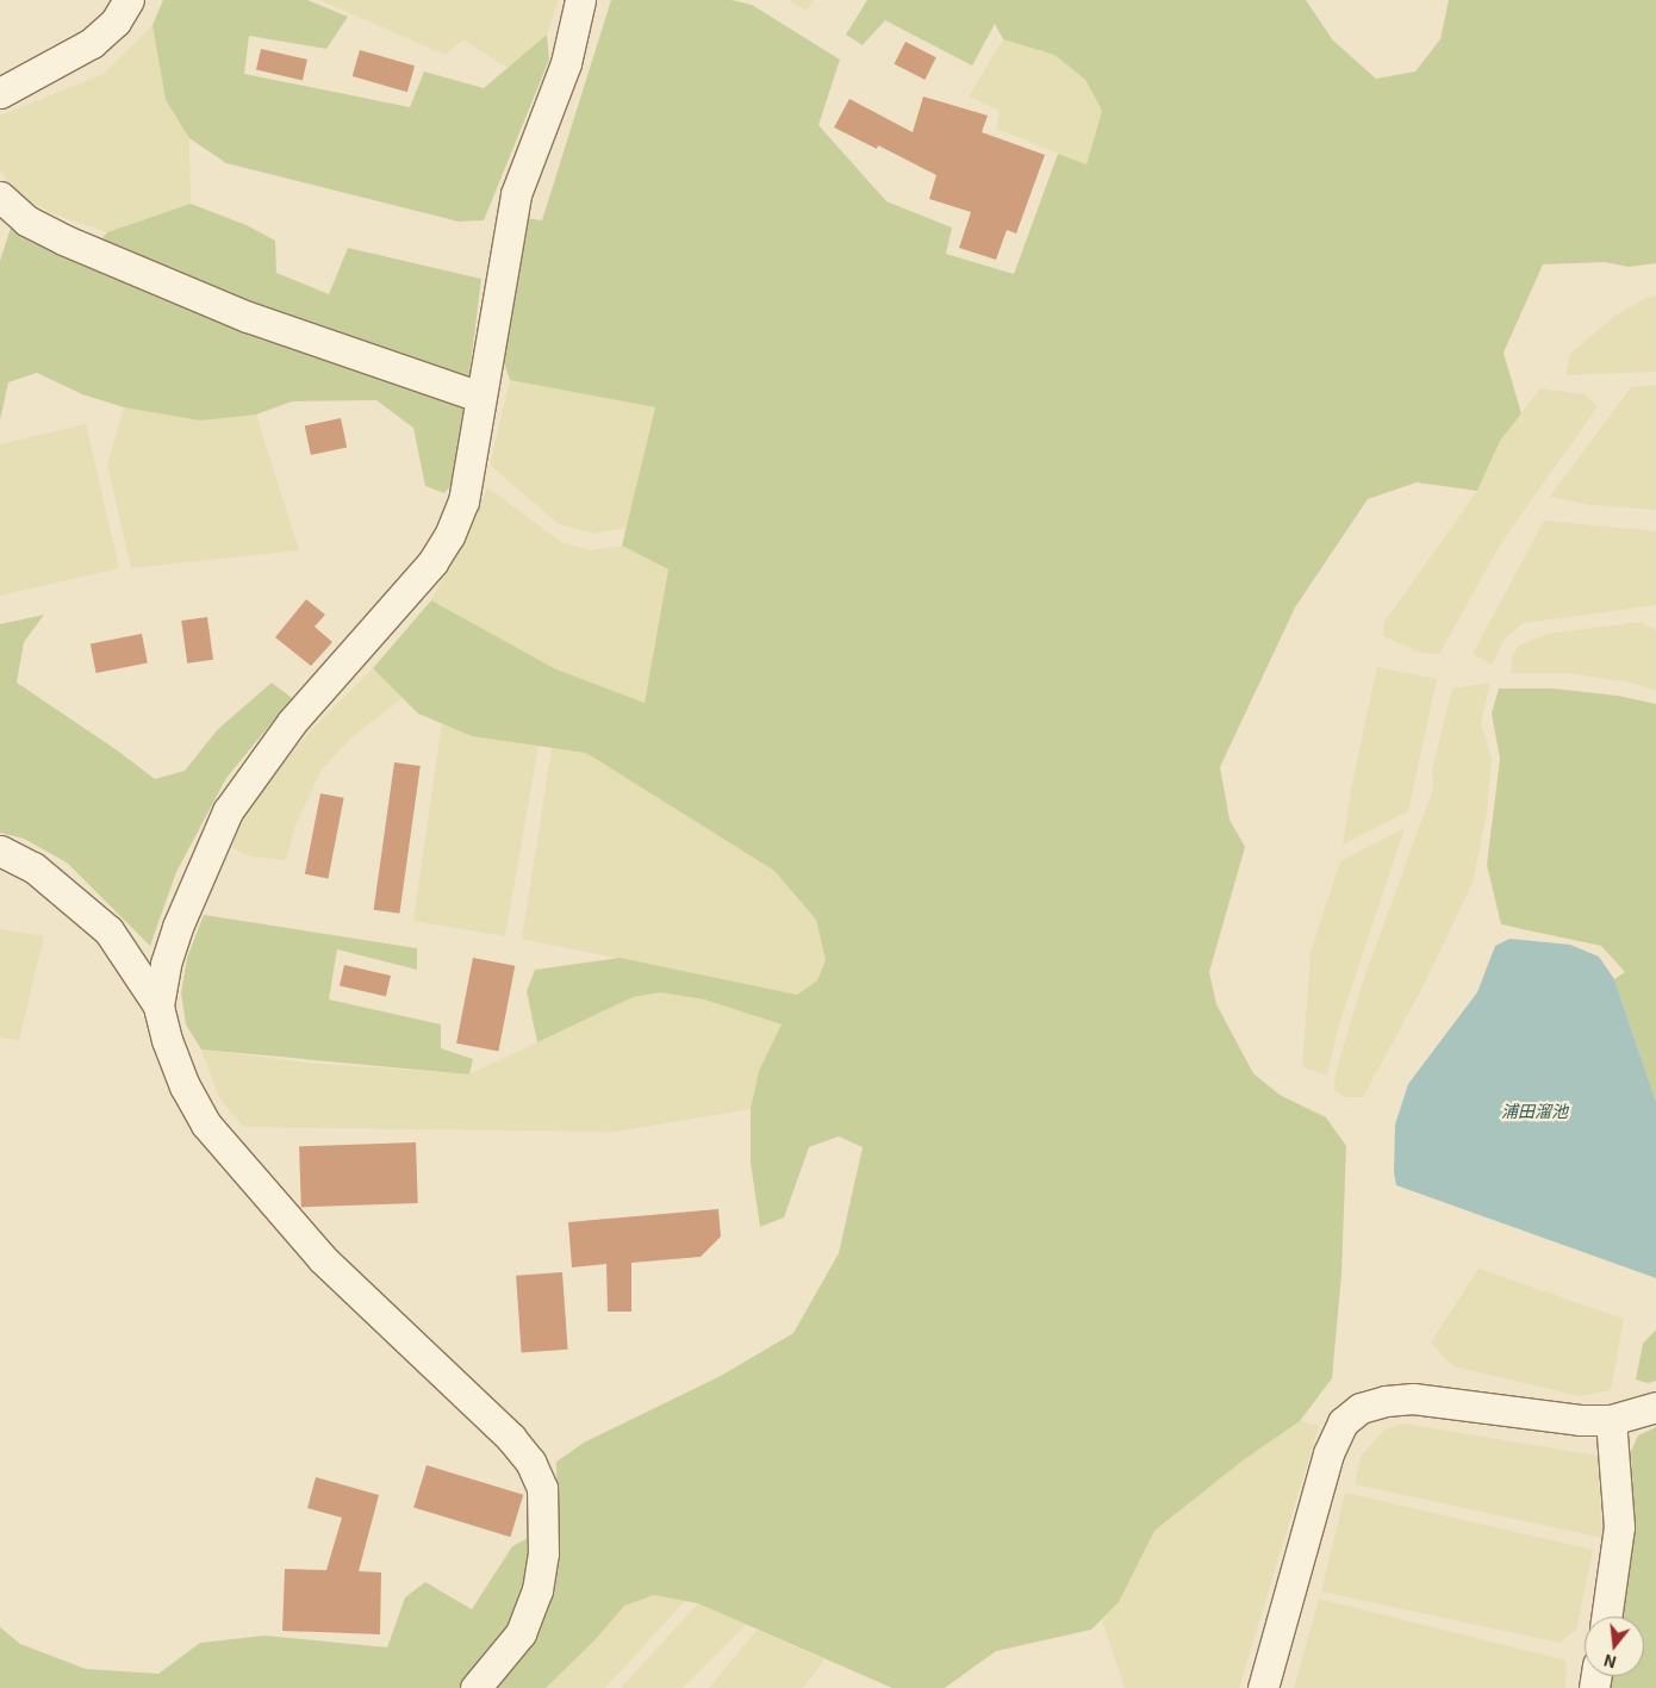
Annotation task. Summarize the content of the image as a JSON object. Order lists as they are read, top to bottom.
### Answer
{
  "water": ["浦田溜池"],
  "north": "bottom"
}
